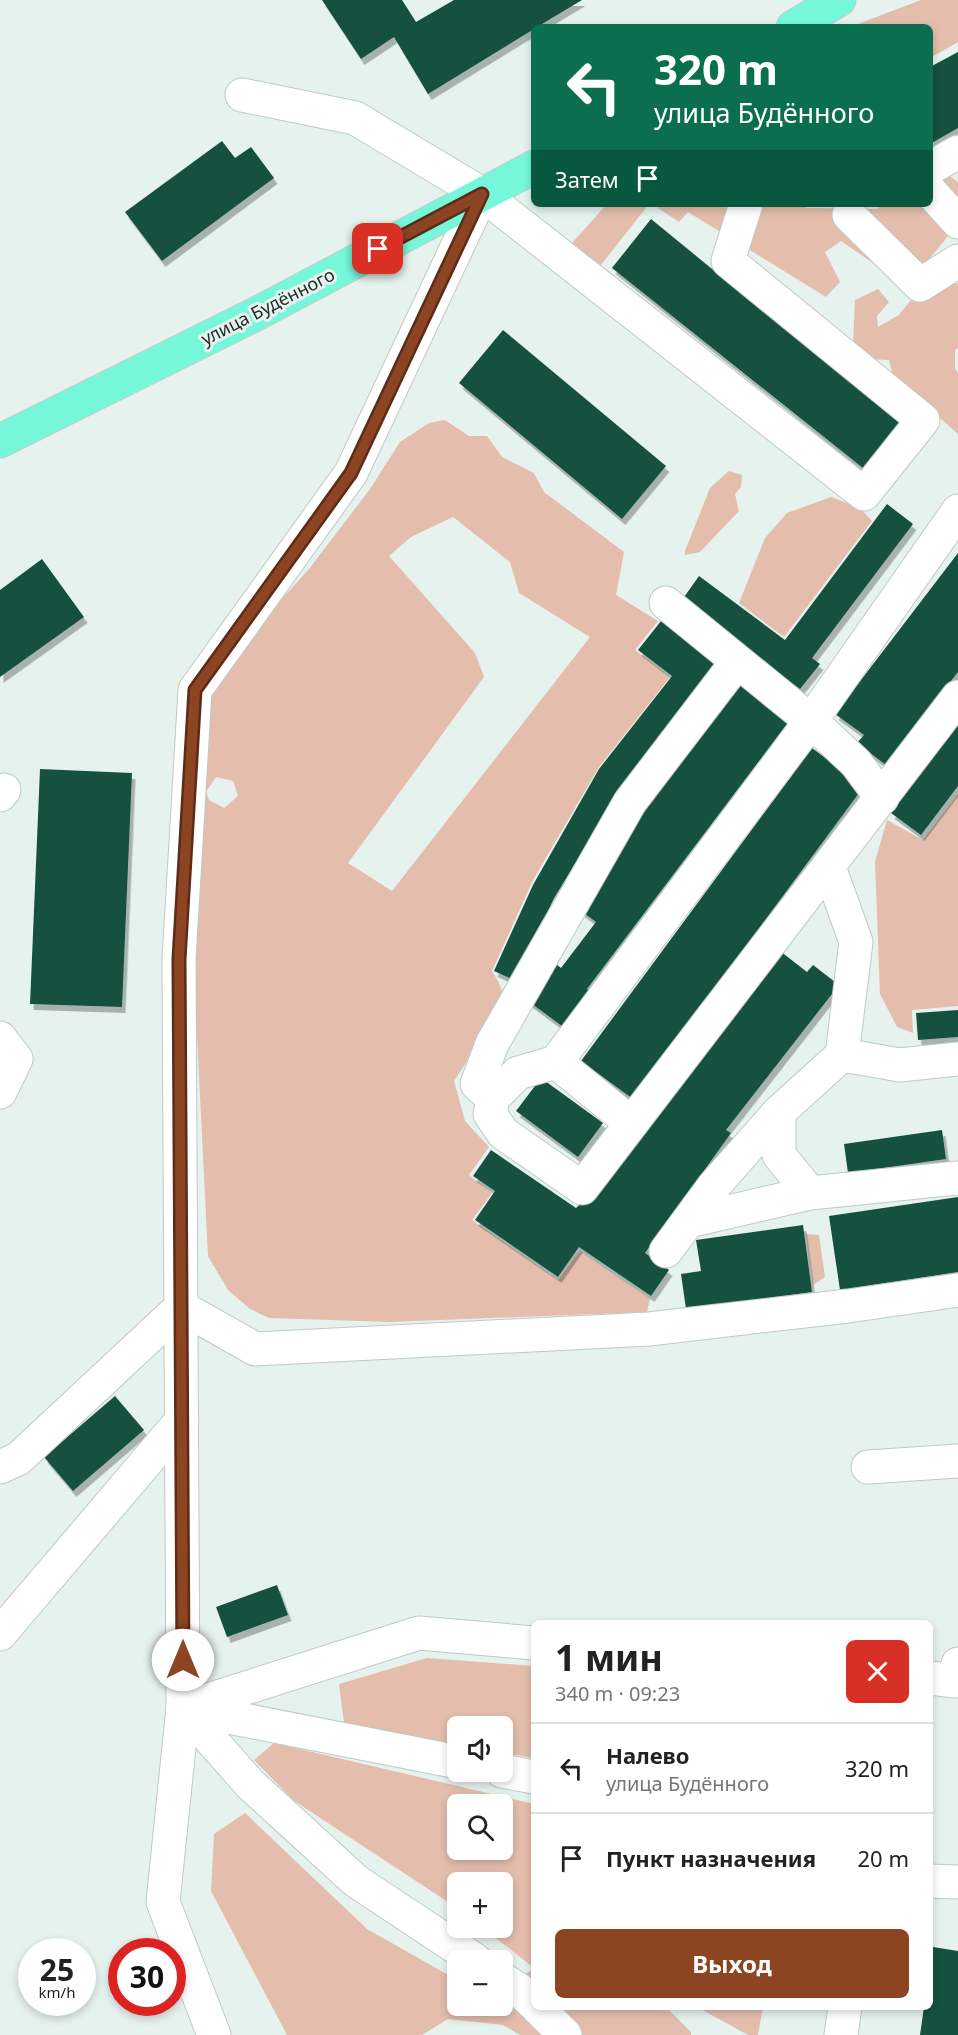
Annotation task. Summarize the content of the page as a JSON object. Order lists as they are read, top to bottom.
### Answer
{
  "streets": {
    "main road": ["улица Будённого"]
  },
  "page": {
    "turn": ["320 m", "улица Будённого"],
    "then": "Затем",
    "heading": ["1 мин", "340 m · 09:23"],
    "map_buttons": ["+", "−"],
    "list": [
      {
        "name": "Налево",
        "note": "улица Будённого",
        "value": "320 m"
      },
      {
        "name": "Пункт назначения",
        "value": "20 m"
      }
    ],
    "buttons": "Выход",
    "speed": "25 km/h",
    "limit": "30"
  }
}
